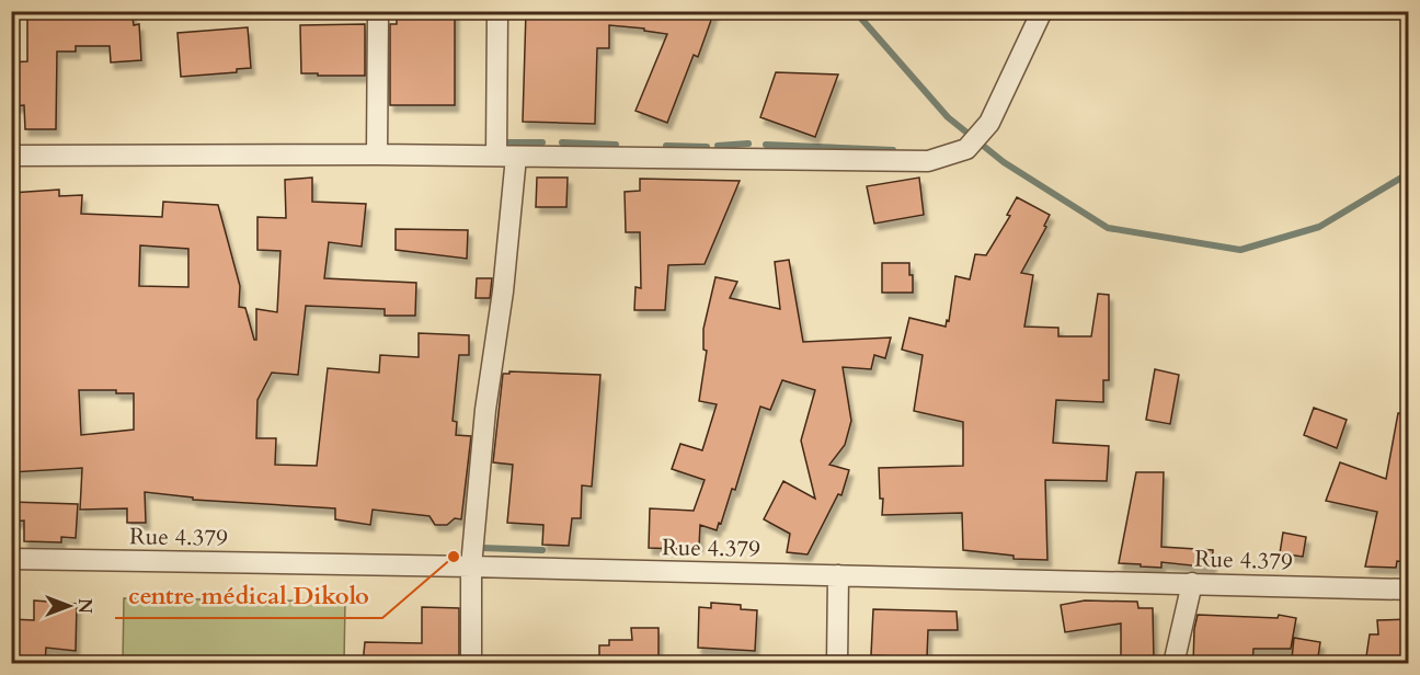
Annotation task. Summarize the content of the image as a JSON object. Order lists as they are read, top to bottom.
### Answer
{
  "streets": {
    "street": ["Rue 4.379"]
  },
  "places": ["centre médical Dikolo"],
  "north": "right"
}
